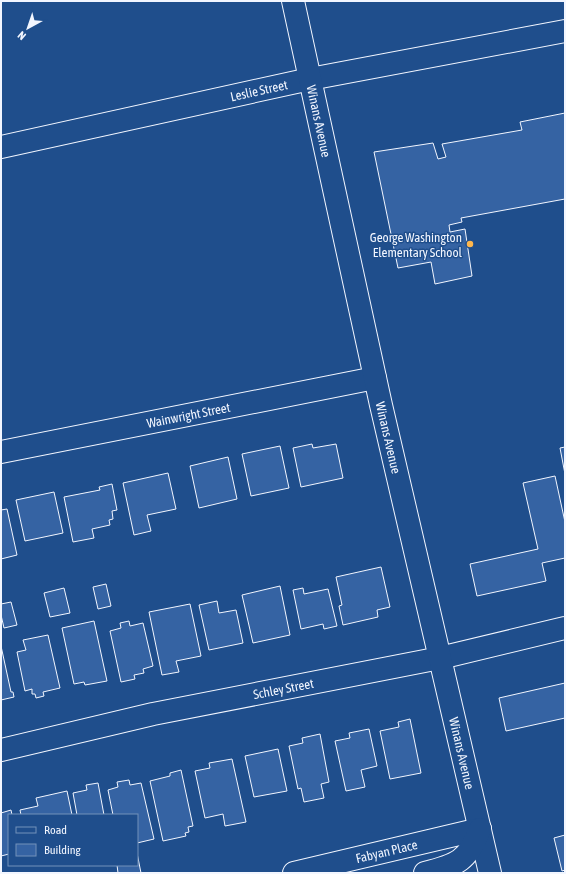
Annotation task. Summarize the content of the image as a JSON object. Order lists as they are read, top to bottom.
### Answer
{
  "streets": {
    "main road": [
      "Leslie Street",
      "Winans Avenue",
      "Wainwright Street",
      "Schley Street",
      "Fabyan Place"
    ]
  },
  "crossings": [
    ["Leslie Street", "Winans Avenue"],
    ["Winans Avenue", "Wainwright Street"],
    ["Winans Avenue", "Schley Street"],
    ["Winans Avenue", "Fabyan Place"]
  ],
  "places": ["George Washington Elementary School"],
  "legend": ["Road", "Building"],
  "north": "bottom left"
}
